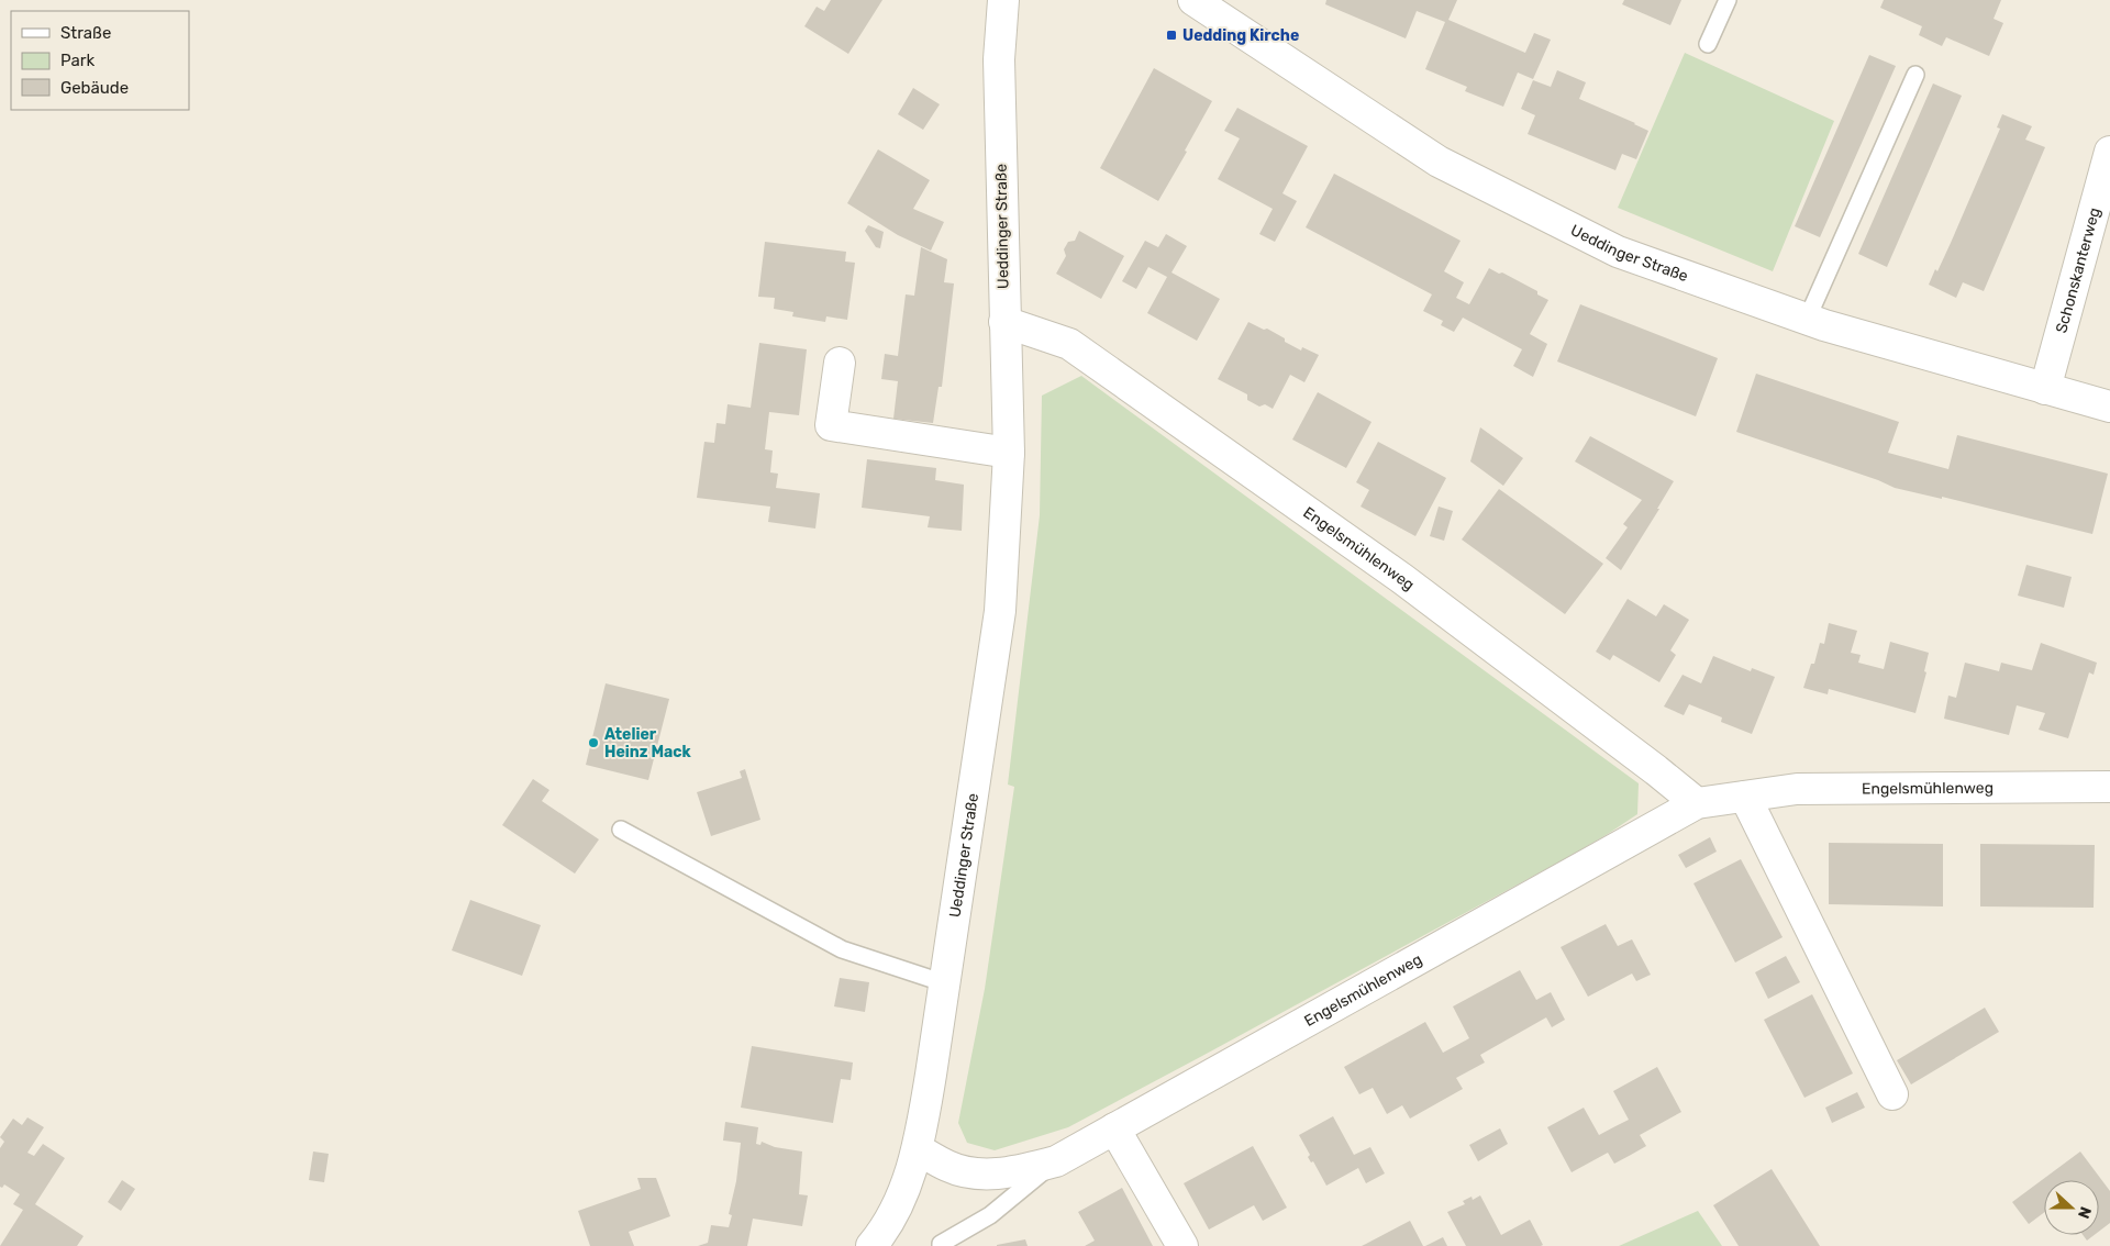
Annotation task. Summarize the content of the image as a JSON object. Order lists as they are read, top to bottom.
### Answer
{
  "streets": {
    "street": ["Ueddinger Straße", "Schonskanterweg", "Engelsmühlenweg"]
  },
  "crossings": [
    ["Ueddinger Straße", "Schonskanterweg"],
    ["Ueddinger Straße", "Engelsmühlenweg"]
  ],
  "places": {
    "transit": ["Uedding Kirche"],
    "other": ["Atelier Heinz Mack"]
  },
  "legend": ["Straße", "Park", "Gebäude"],
  "north": "right"
}
